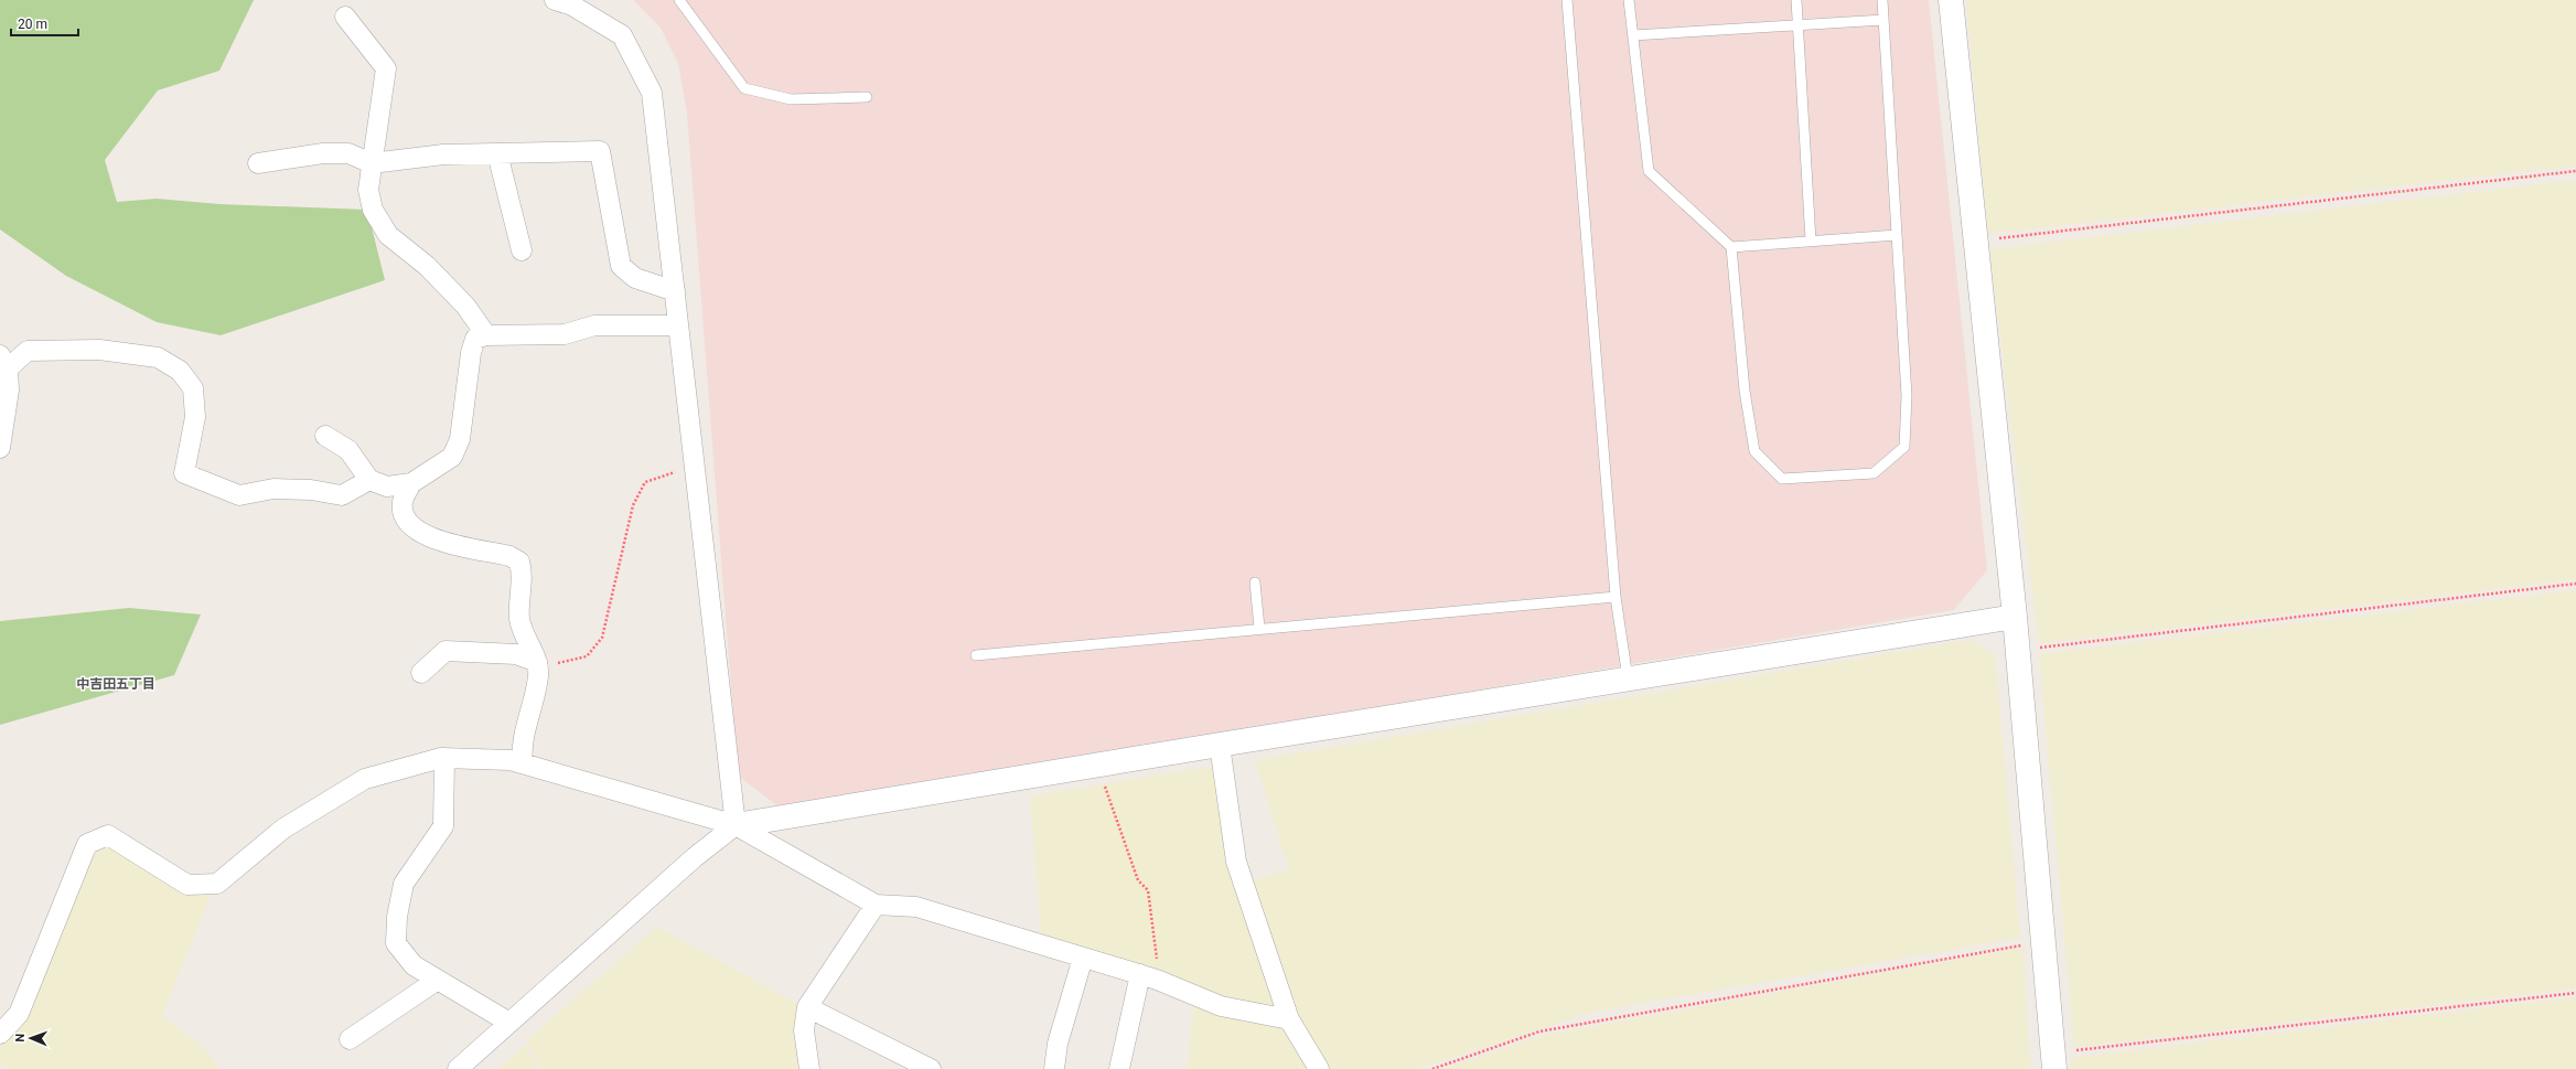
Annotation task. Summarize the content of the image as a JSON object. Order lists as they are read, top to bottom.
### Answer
{
  "districts": ["中吉田五丁目"],
  "scale_bar": "20 m",
  "north": "left"
}
